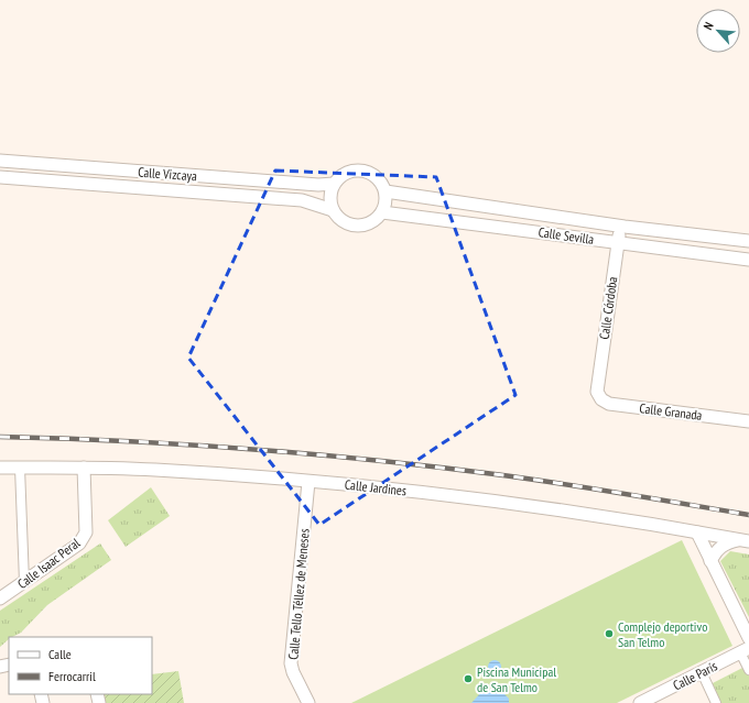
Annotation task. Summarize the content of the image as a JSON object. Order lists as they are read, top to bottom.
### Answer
{
  "streets": {
    "street": [
      "Calle Vizcaya",
      "Calle Sevilla",
      "Calle Córdoba",
      "Calle Granada",
      "Calle Jardines",
      "Calle Isaac Peral",
      "Calle Tello Téllez de Meneses",
      "Calle París"
    ]
  },
  "crossings": [
    ["Calle Vizcaya", "Calle Sevilla"],
    ["Calle Sevilla", "Calle Córdoba"],
    ["Calle Córdoba", "Calle Granada"],
    ["Calle Jardines", "Calle Isaac Peral"],
    ["Calle Jardines", "Calle Tello Téllez de Meneses"]
  ],
  "places": ["Complejo deportivo San Telmo", "Piscina Municipal de San Telmo"],
  "legend": ["Calle", "Ferrocarril"],
  "north": "top left"
}
